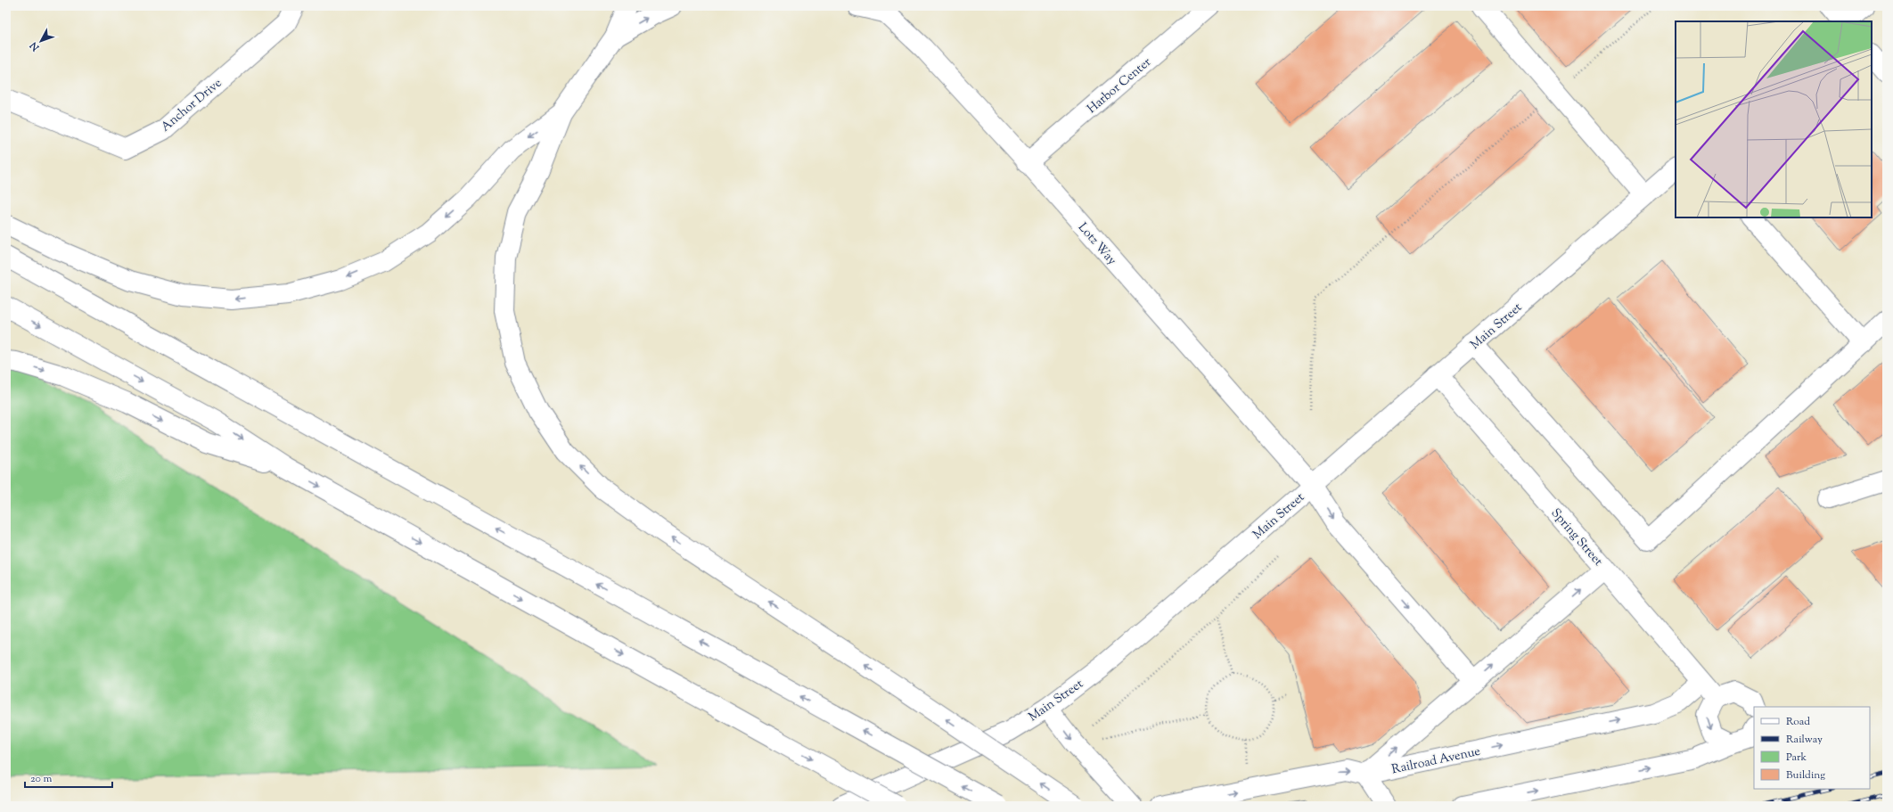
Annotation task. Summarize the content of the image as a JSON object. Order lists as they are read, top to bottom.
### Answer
{
  "streets": {
    "main road": [
      "Harbor Center",
      "Anchor Drive",
      "Lotz Way",
      "Main Street",
      "Spring Street",
      "Railroad Avenue"
    ]
  },
  "crossings": [
    ["Harbor Center", "Lotz Way"],
    ["Lotz Way", "Main Street"],
    ["Main Street", "Spring Street"],
    ["Spring Street", "Railroad Avenue"]
  ],
  "legend": [
    "Road",
    "Railway",
    "Park",
    "Building"
  ],
  "scale_bar": "20 m",
  "north": "bottom left"
}
